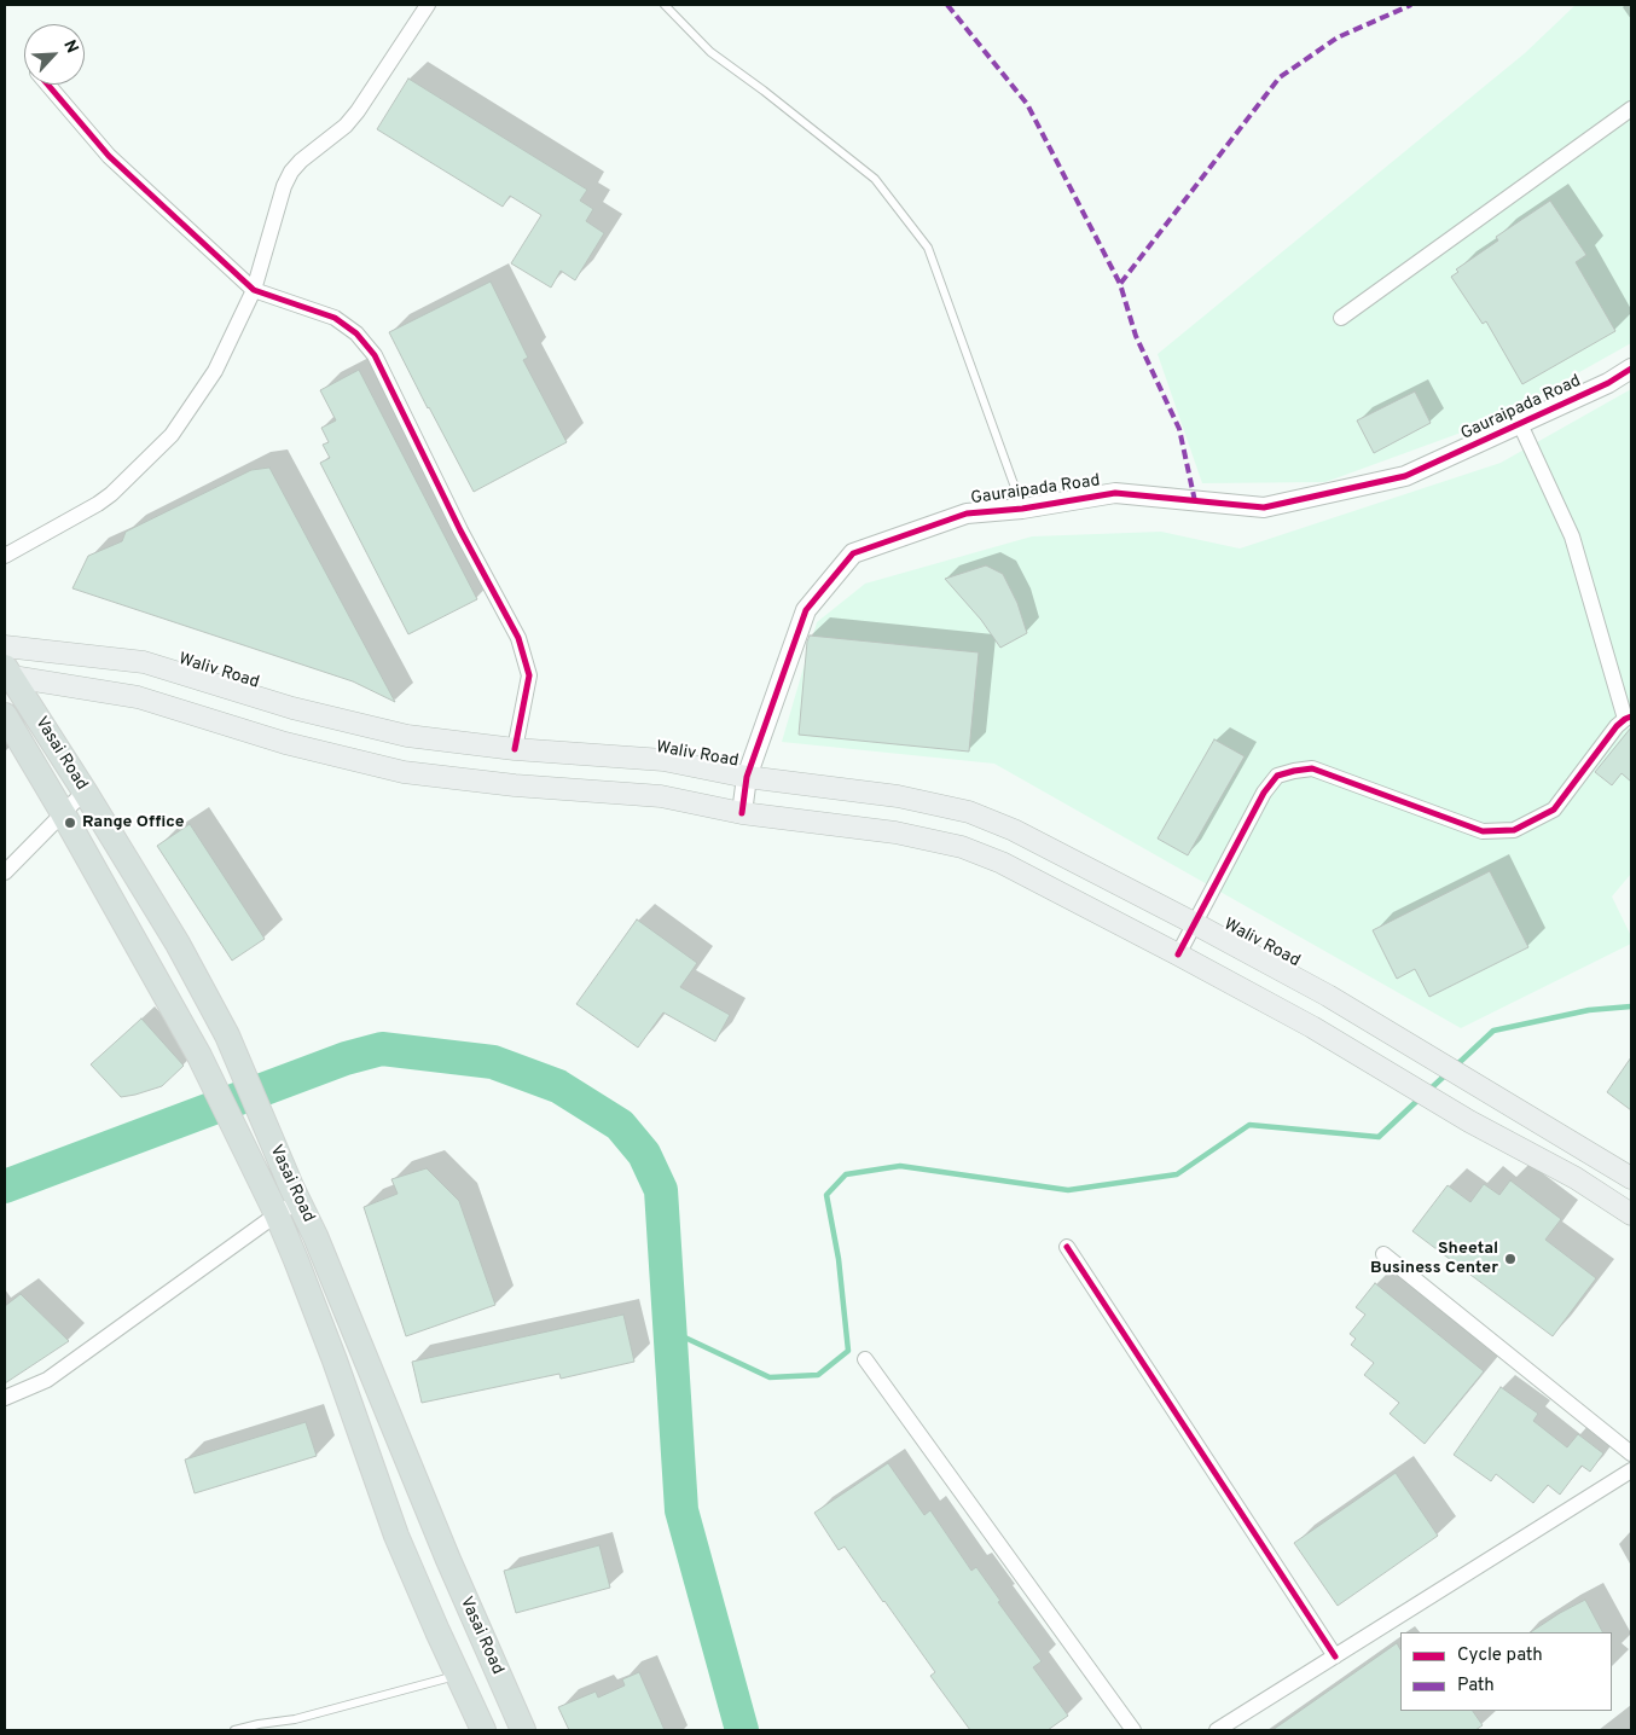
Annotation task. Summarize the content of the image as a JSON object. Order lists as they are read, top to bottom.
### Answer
{
  "streets": {
    "main road": ["Waliv Road", "Vasai Road"],
    "street": ["Gauraipada Road"]
  },
  "crossings": [
    ["Gauraipada Road", "Waliv Road"]
  ],
  "places": ["Range Office", "Sheetal Business Center"],
  "legend": ["Cycle path", "Path"],
  "north": "top right"
}
